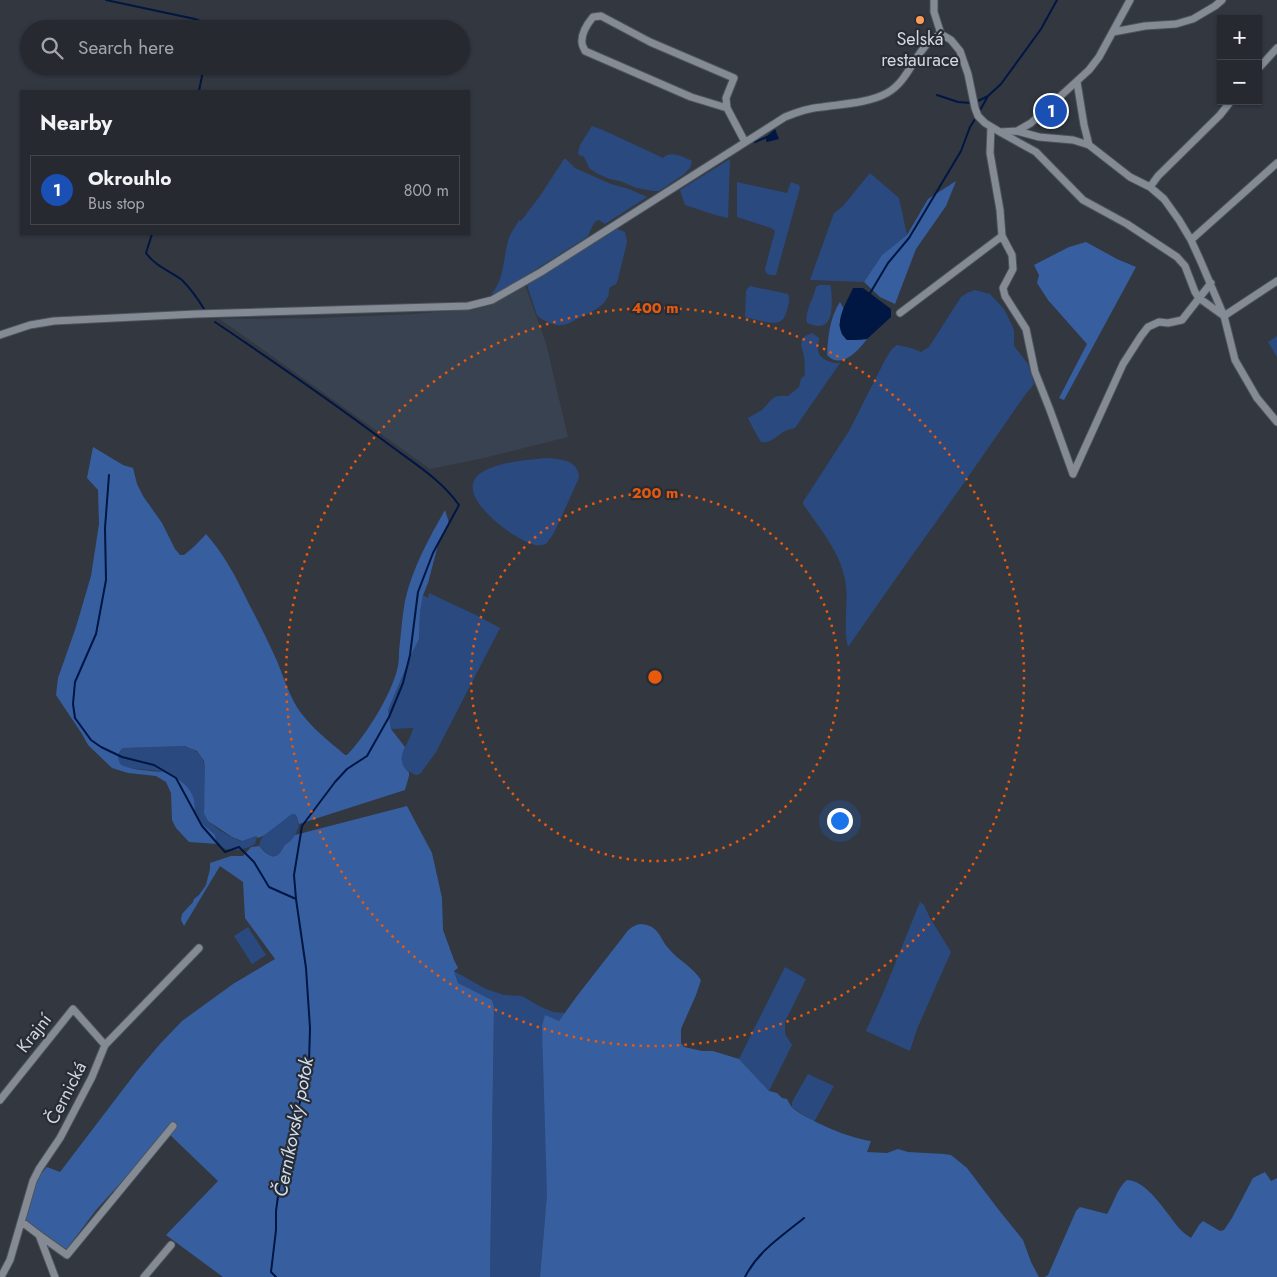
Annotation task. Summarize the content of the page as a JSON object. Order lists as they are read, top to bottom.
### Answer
{
  "streets": {
    "street": ["Krajní", "Černická"]
  },
  "crossings": [
    ["Krajní", "Černická"]
  ],
  "water": ["Černíkovský potok"],
  "places": ["Selská restaurace"],
  "page": {
    "map_buttons": ["+", "−"],
    "search": "Search here",
    "heading": "Nearby",
    "pins": "1",
    "list": [
      {
        "mark": "1",
        "name": "Okrouhlo",
        "note": "Bus stop",
        "value": "800 m"
      }
    ]
  },
  "rings": ["400 m", "200 m"]
}
